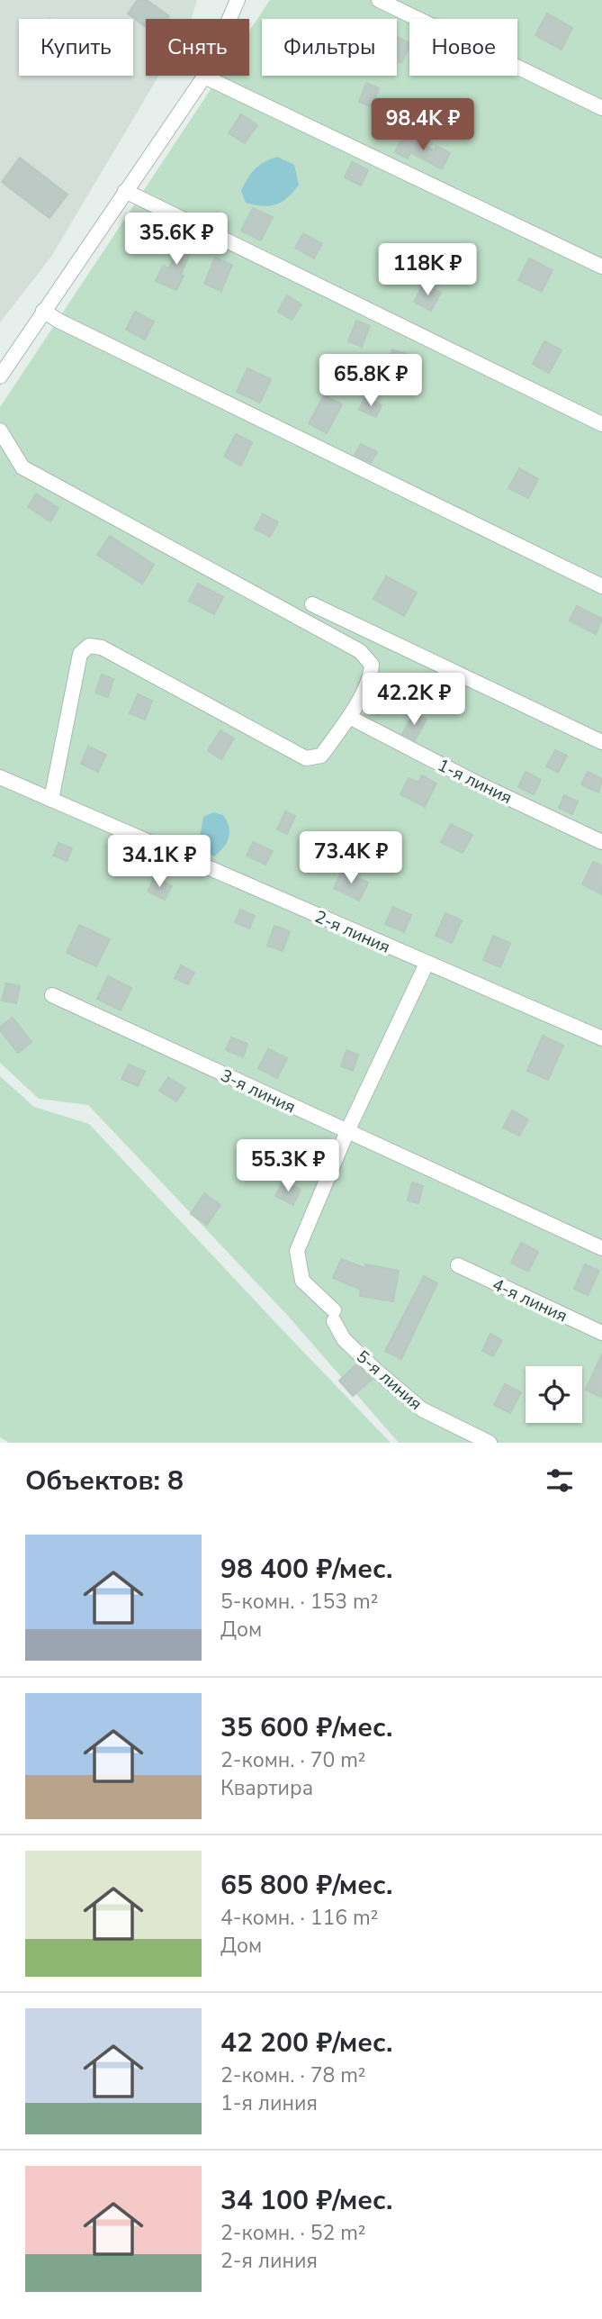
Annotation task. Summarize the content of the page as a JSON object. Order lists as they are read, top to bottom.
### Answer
{
  "streets": {
    "street": [
      "1-я линия",
      "2-я линия",
      "3-я линия",
      "4-я линия",
      "5-я линия"
    ]
  },
  "crossings": [
    ["2-я линия", "5-я линия"],
    ["3-я линия", "5-я линия"]
  ],
  "page": {
    "chip": [
      "Купить",
      "Снять",
      "Фильтры",
      "Новое"
    ],
    "price": [
      "98.4K ₽",
      "35.6K ₽",
      "118K ₽",
      "65.8K ₽",
      "42.2K ₽",
      "73.4K ₽",
      "34.1K ₽",
      "55.3K ₽"
    ],
    "heading": "Объектов: 8",
    "list": [
      {
        "name": "98 400 ₽/мес.",
        "note": "5-комн. · 153 m² · Дом"
      },
      {
        "name": "35 600 ₽/мес.",
        "note": "2-комн. · 70 m² · Квартира"
      },
      {
        "name": "65 800 ₽/мес.",
        "note": "4-комн. · 116 m² · Дом"
      },
      {
        "name": "42 200 ₽/мес.",
        "note": "2-комн. · 78 m² · 1-я линия"
      },
      {
        "name": "34 100 ₽/мес.",
        "note": "2-комн. · 52 m² · 2-я линия"
      }
    ]
  }
}
